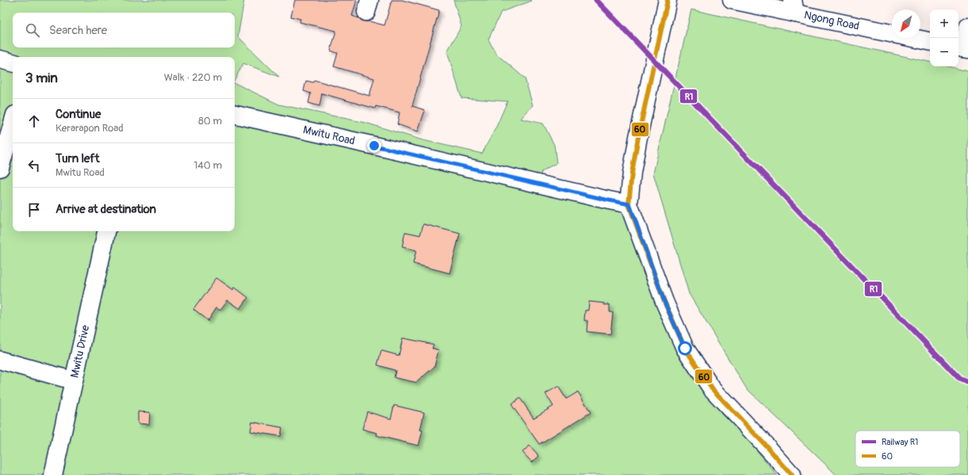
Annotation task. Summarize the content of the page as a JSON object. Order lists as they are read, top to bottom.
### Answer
{
  "streets": {
    "street": ["Ngong Road", "Mwitu Road", "Mwitu Drive"]
  },
  "lines": ["rail line R1", "transit line 60"],
  "legend": ["Railway R1", "60"],
  "north": "bottom left",
  "page": {
    "map_buttons": ["+", "−"],
    "search": "Search here",
    "heading": ["3 min", "Walk · 220 m"],
    "list": [
      ["Continue", "Kerarapon Road", "80 m"],
      ["Turn left", "Mwitu Road", "140 m"],
      "Arrive at destination"
    ]
  }
}
